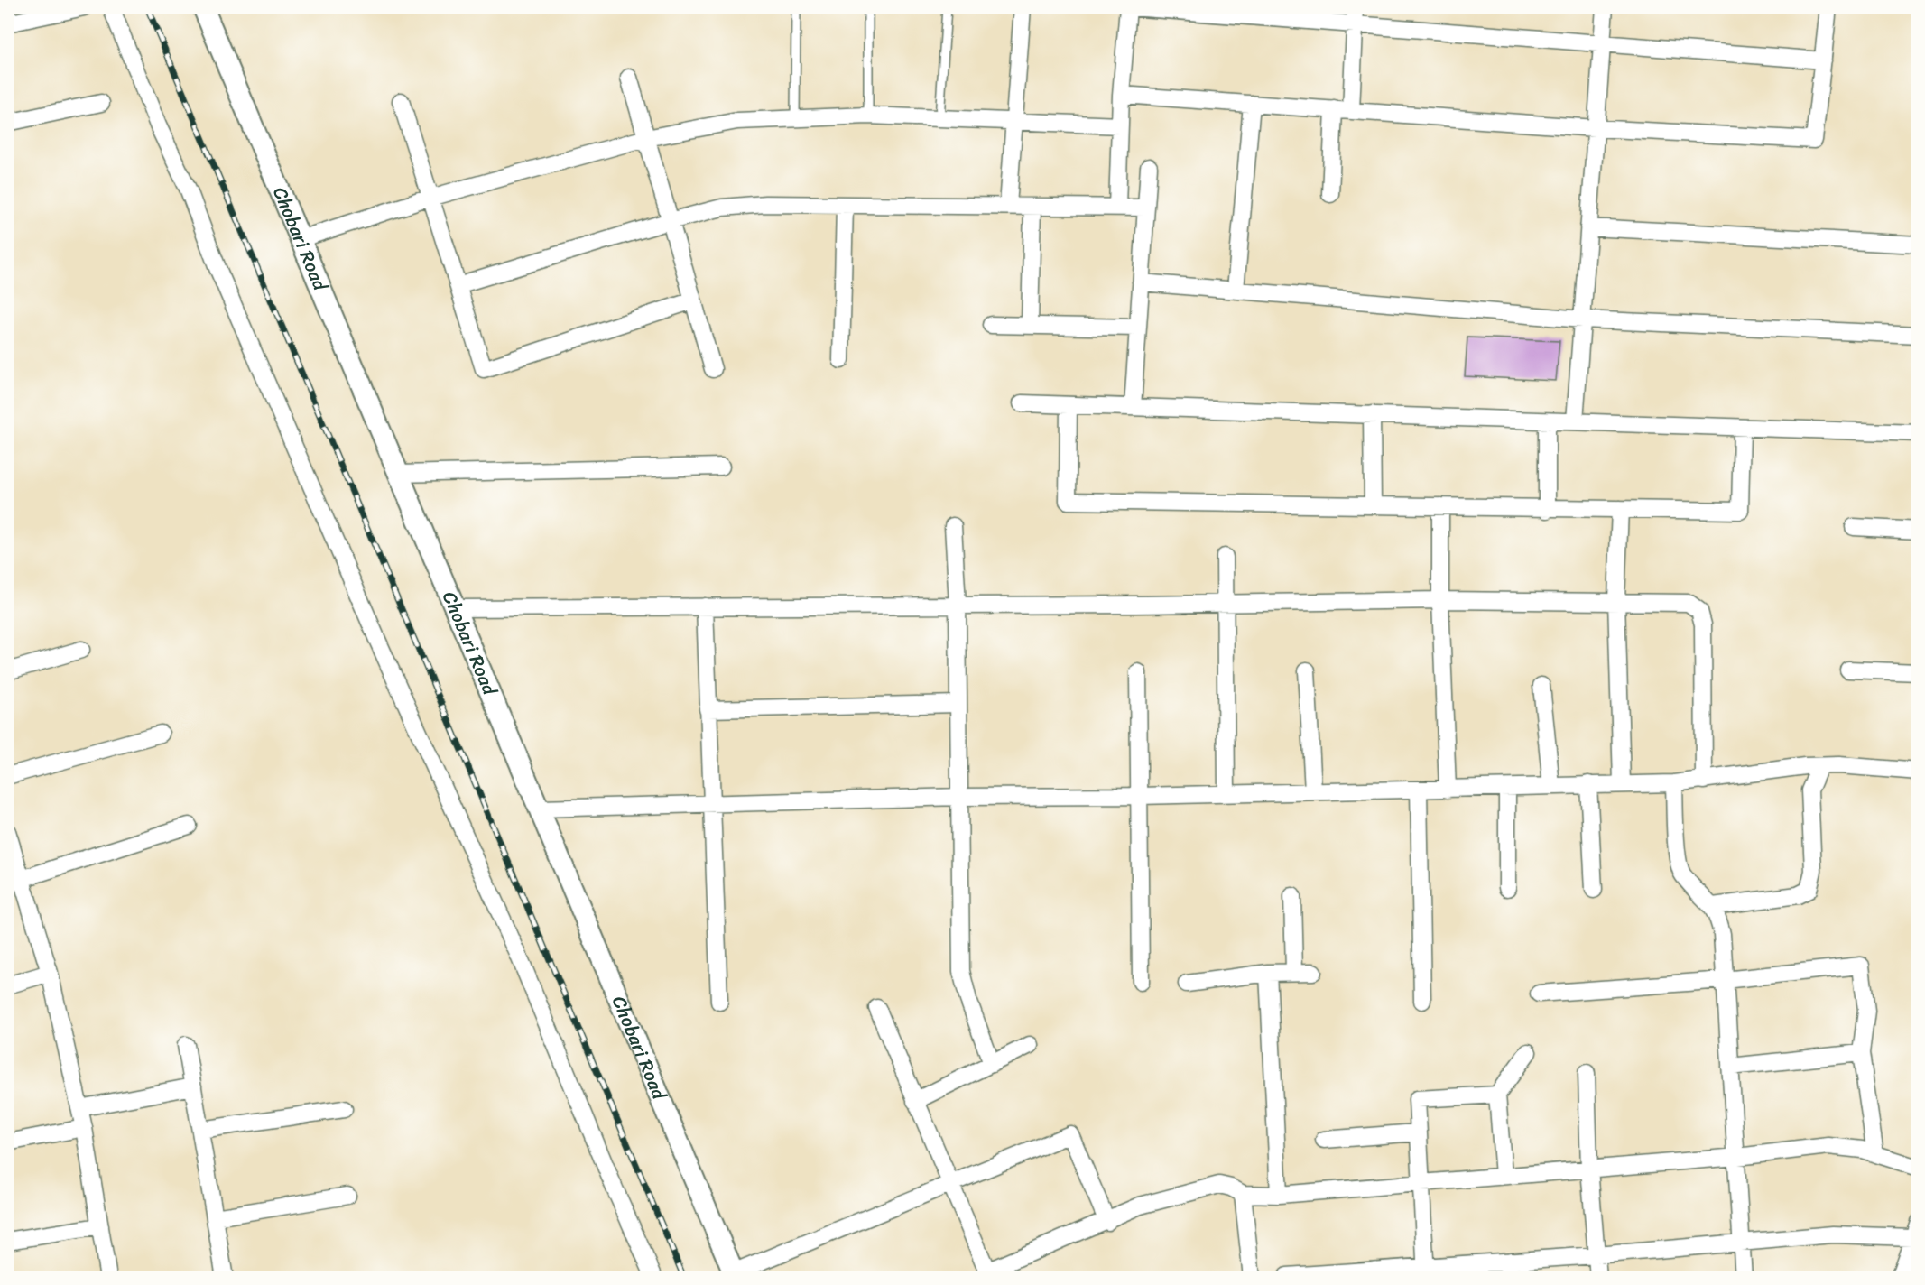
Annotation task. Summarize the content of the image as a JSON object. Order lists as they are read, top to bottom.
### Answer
{
  "streets": {
    "street": ["Chobari Road"]
  }
}
